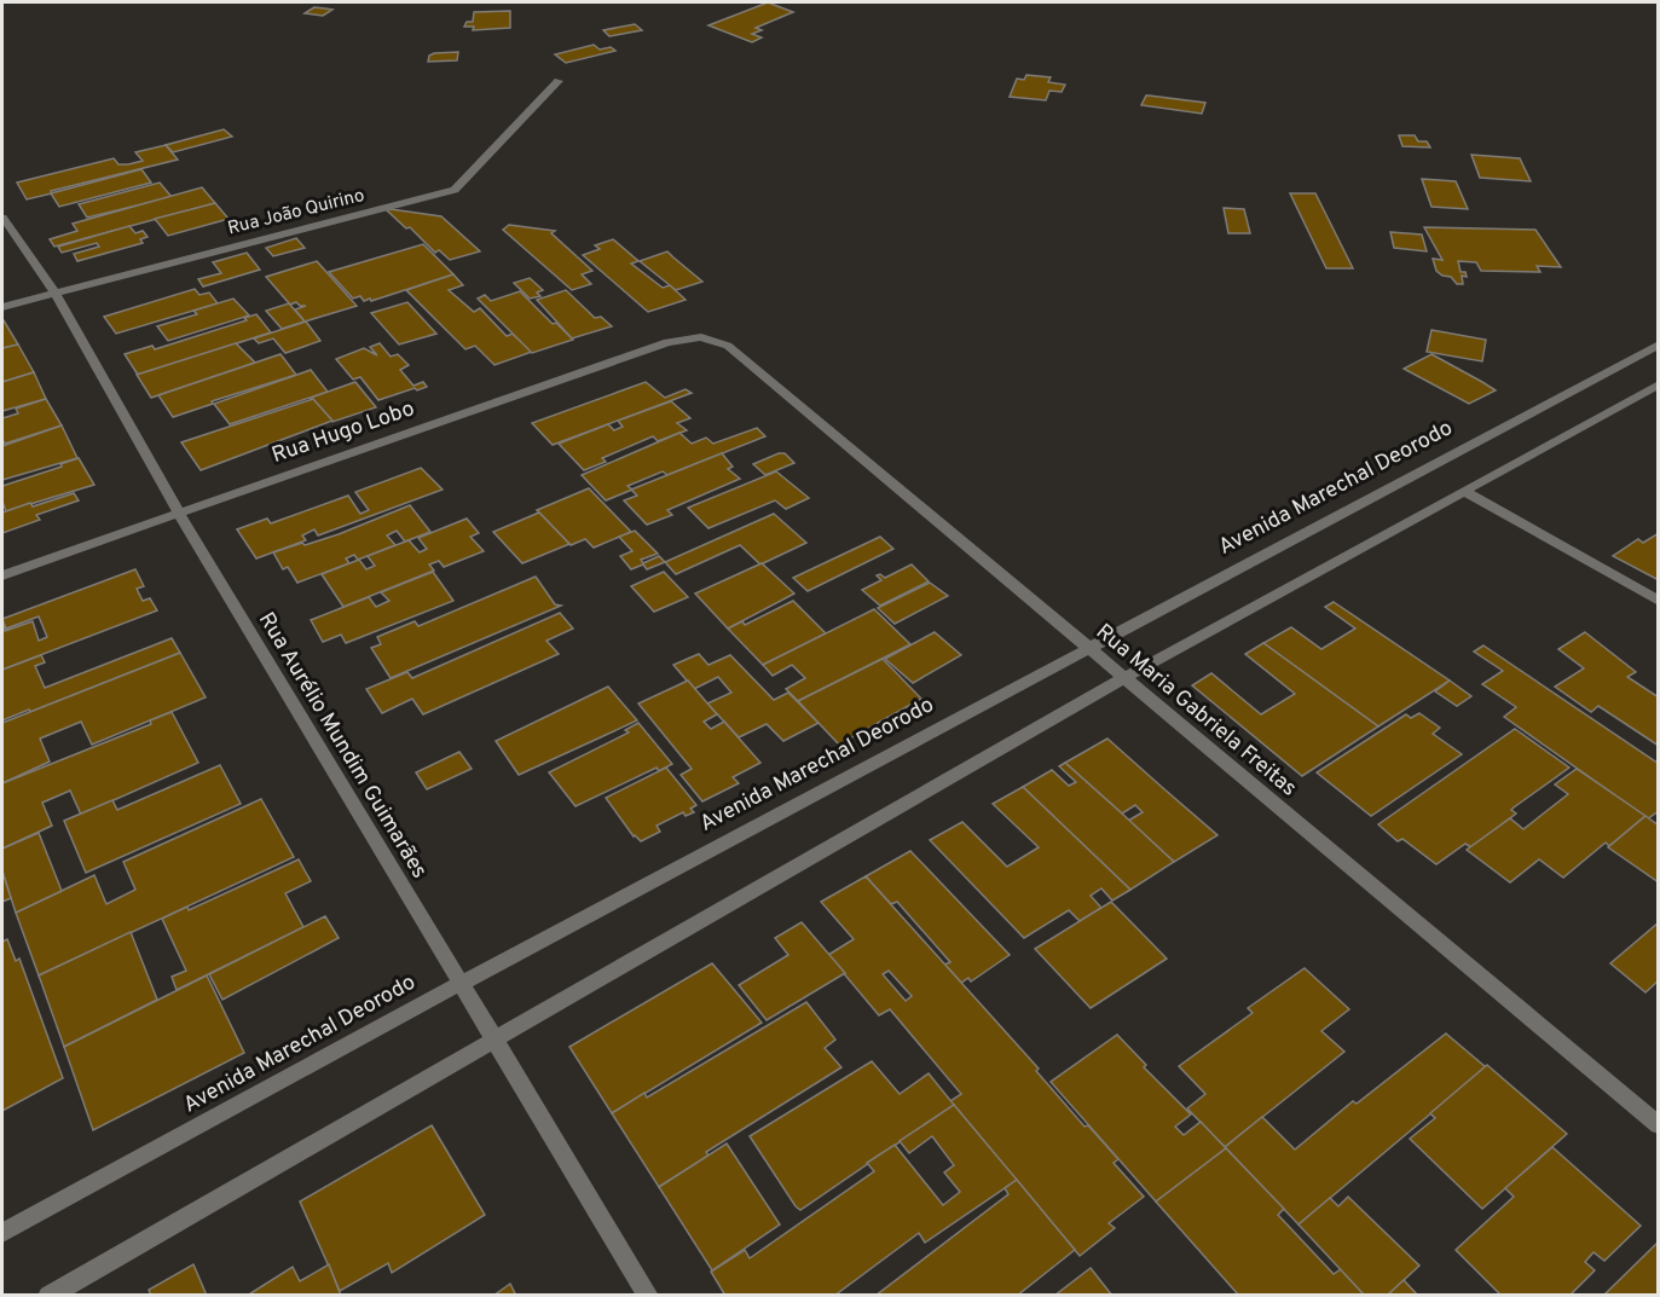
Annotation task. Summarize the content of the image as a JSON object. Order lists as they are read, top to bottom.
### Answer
{
  "streets": {
    "street": [
      "Rua João Quirino",
      "Rua Hugo Lobo",
      "Avenida Marechal Deorodo",
      "Rua Maria Gabriela Freitas",
      "Rua Aurélio Mundim Guimarães"
    ]
  },
  "crossings": [
    ["Rua João Quirino", "Rua Aurélio Mundim Guimarães"],
    ["Rua Hugo Lobo", "Rua Maria Gabriela Freitas"],
    ["Rua Hugo Lobo", "Rua Aurélio Mundim Guimarães"],
    ["Avenida Marechal Deorodo", "Rua Maria Gabriela Freitas"],
    ["Avenida Marechal Deorodo", "Rua Aurélio Mundim Guimarães"]
  ]
}
